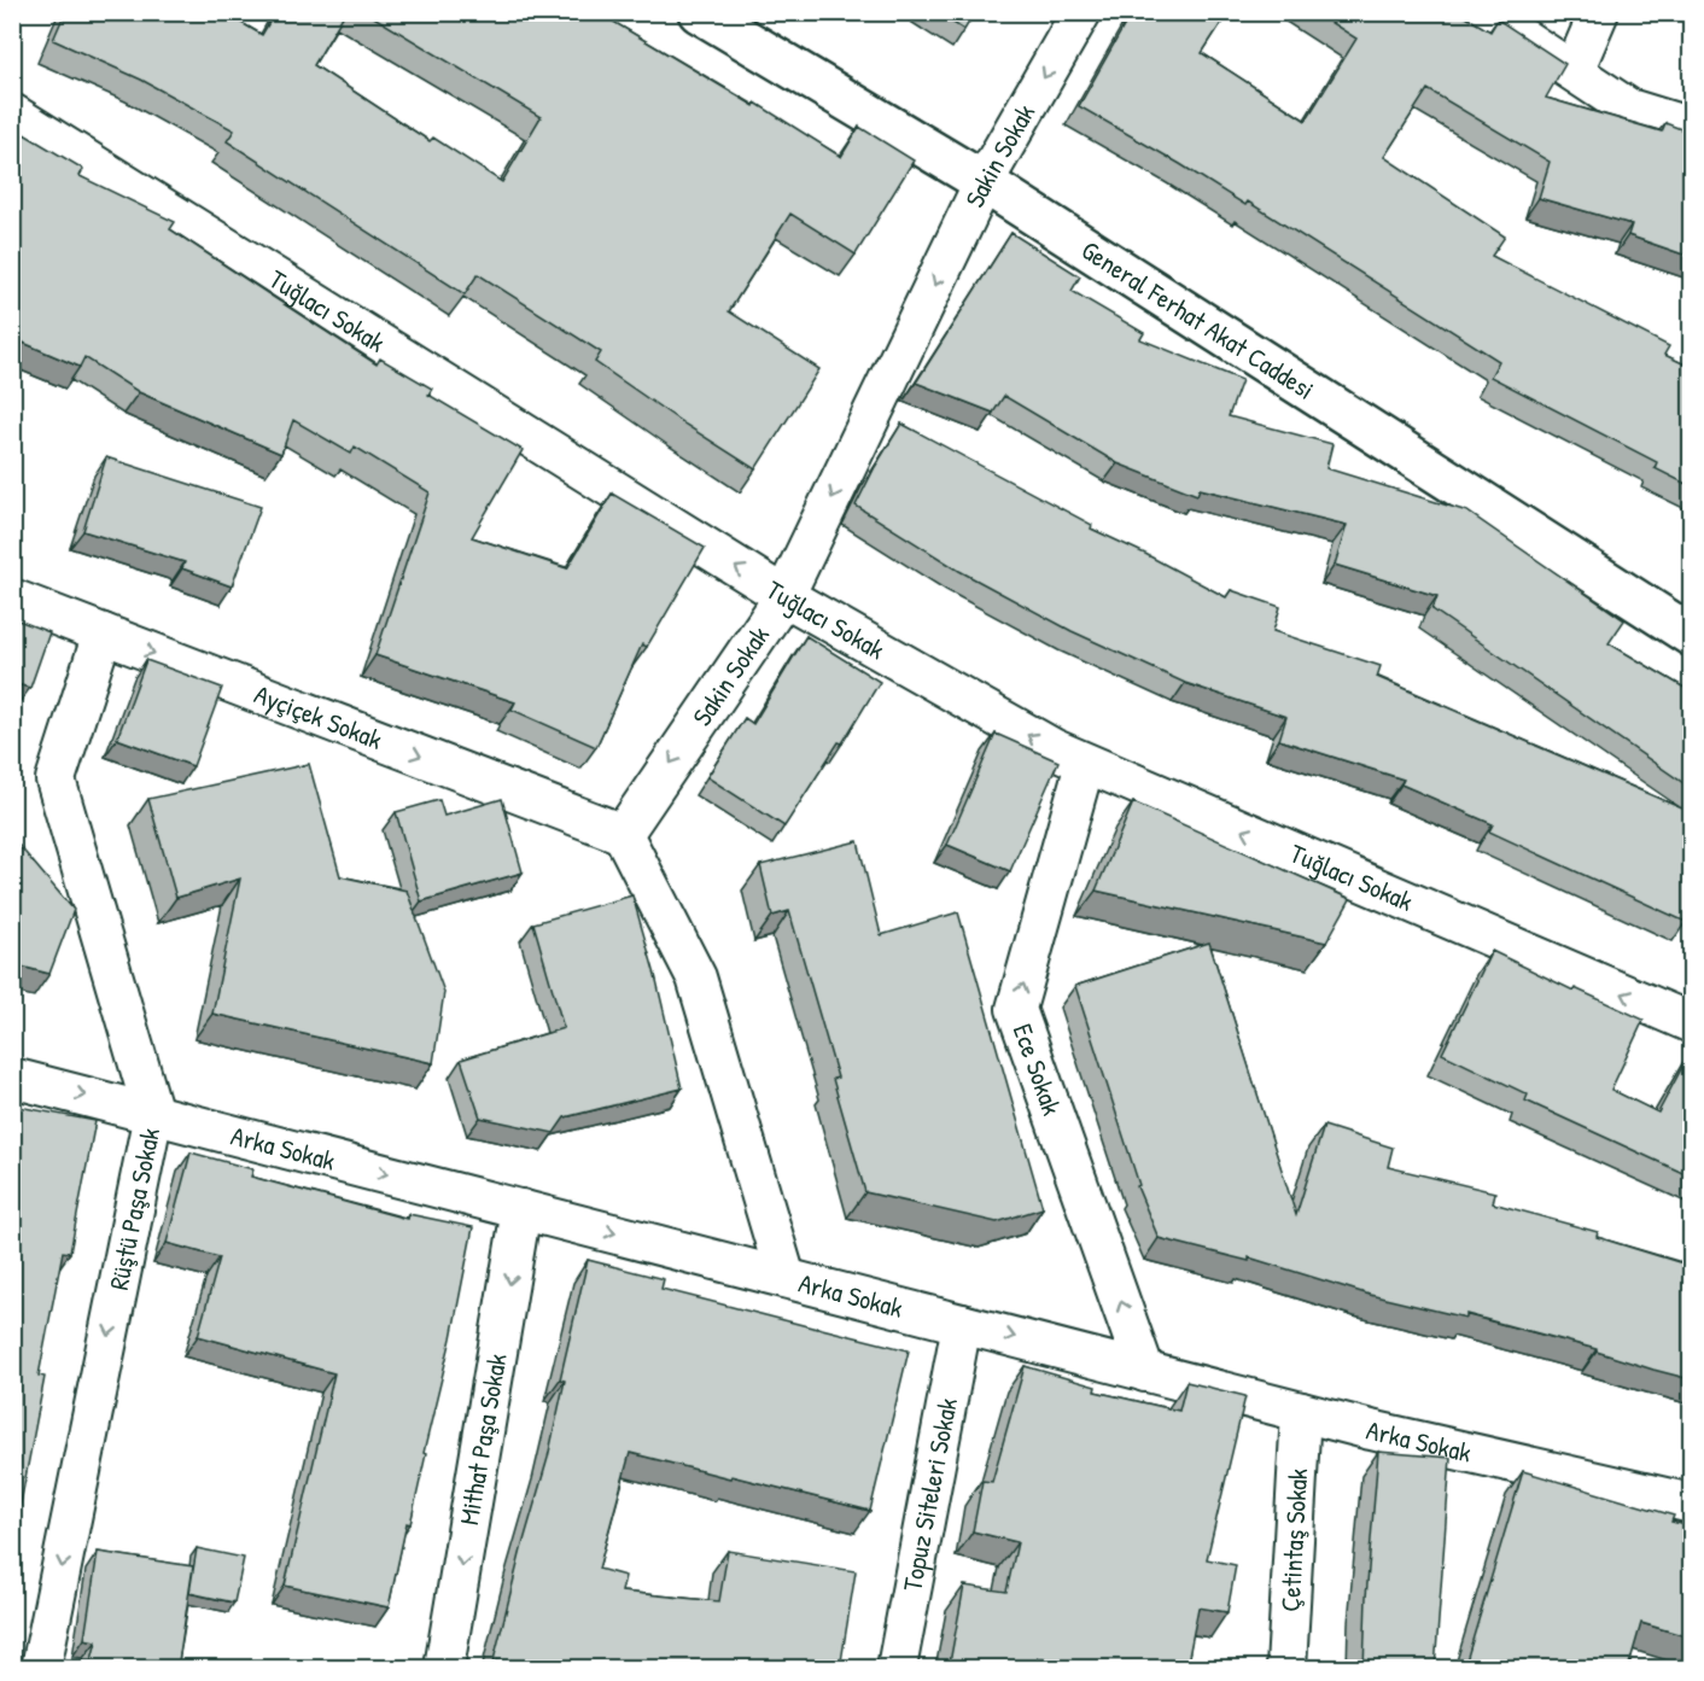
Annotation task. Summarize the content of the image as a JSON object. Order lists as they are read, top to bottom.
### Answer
{
  "streets": {
    "street": [
      "Sakin Sokak",
      "Tuğlacı Sokak",
      "General Ferhat Akat Caddesi",
      "Ayçiçek Sokak",
      "Ece Sokak",
      "Arka Sokak",
      "Rüştü Paşa Sokak",
      "Mithat Paşa Sokak",
      "Topuz Siteleri Sokak",
      "Çetintaş Sokak"
    ]
  },
  "crossings": [
    ["Sakin Sokak", "Tuğlacı Sokak"],
    ["Sakin Sokak", "General Ferhat Akat Caddesi"],
    ["Sakin Sokak", "Ayçiçek Sokak"],
    ["Tuğlacı Sokak", "Ece Sokak"],
    ["Ayçiçek Sokak", "Rüştü Paşa Sokak"],
    ["Ece Sokak", "Arka Sokak"],
    ["Arka Sokak", "Rüştü Paşa Sokak"],
    ["Arka Sokak", "Mithat Paşa Sokak"],
    ["Arka Sokak", "Topuz Siteleri Sokak"],
    ["Arka Sokak", "Çetintaş Sokak"]
  ],
  "one_way": [
    "Sakin Sokak",
    "Tuğlacı Sokak",
    "Ayçiçek Sokak",
    "Arka Sokak",
    "Rüştü Paşa Sokak",
    "Mithat Paşa Sokak"
  ]
}
